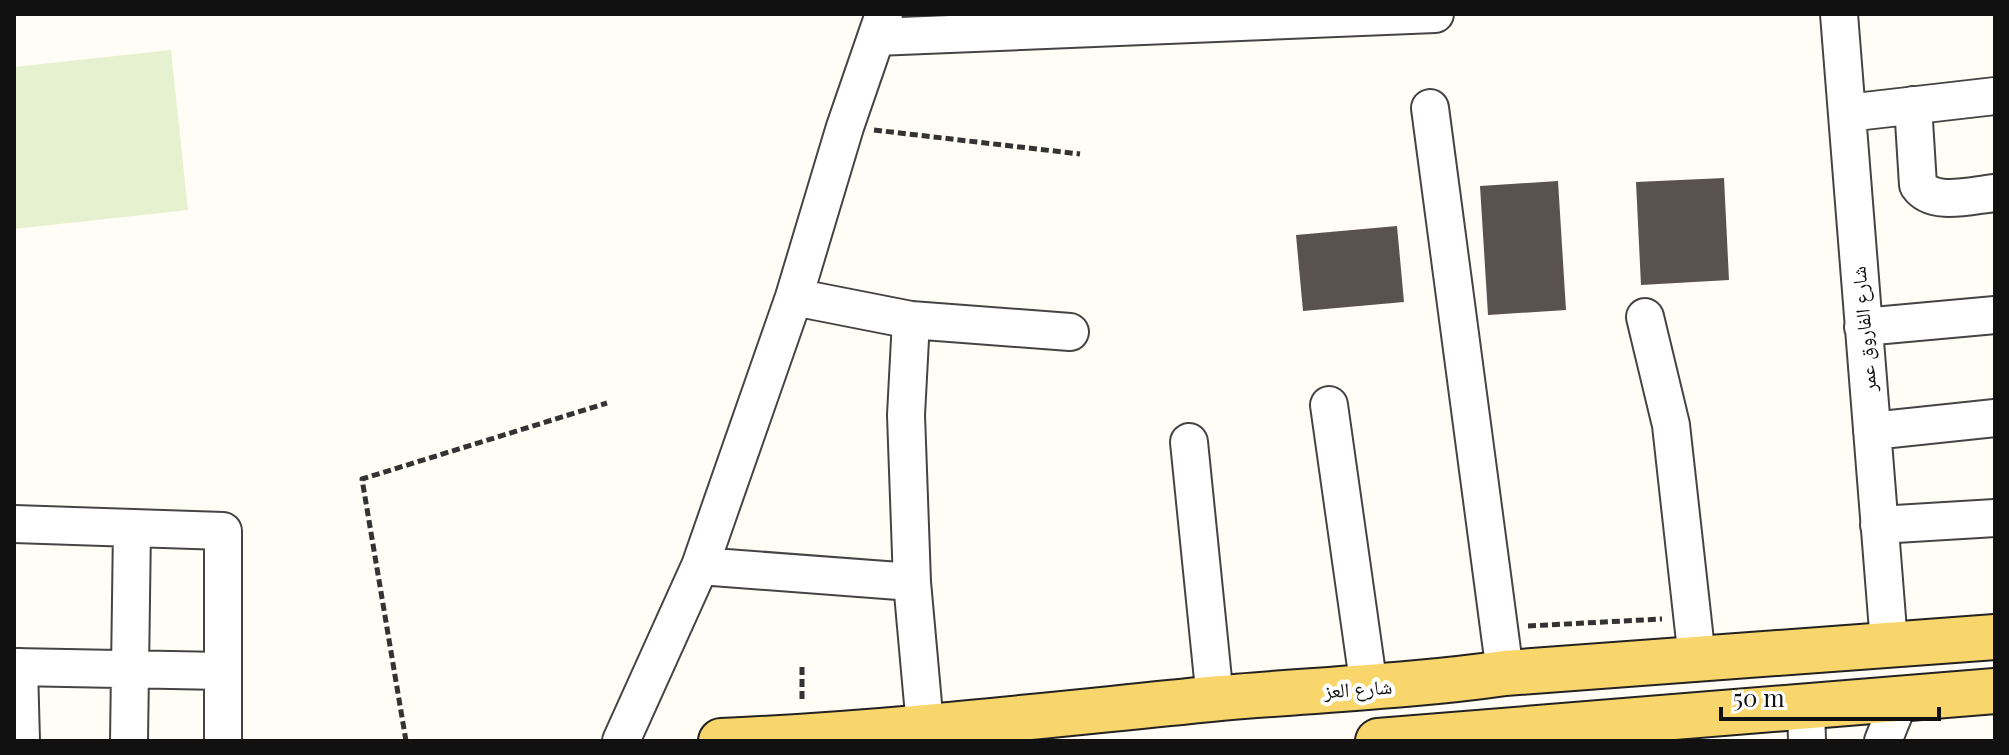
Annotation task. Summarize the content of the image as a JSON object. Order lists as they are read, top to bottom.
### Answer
{
  "streets": {
    "main road": ["شارع العز"],
    "street": ["شارع الفاروق عمر"]
  },
  "crossings": [
    ["شارع الفاروق عمر", "شارع العز"]
  ],
  "scale_bar": "50 m"
}
